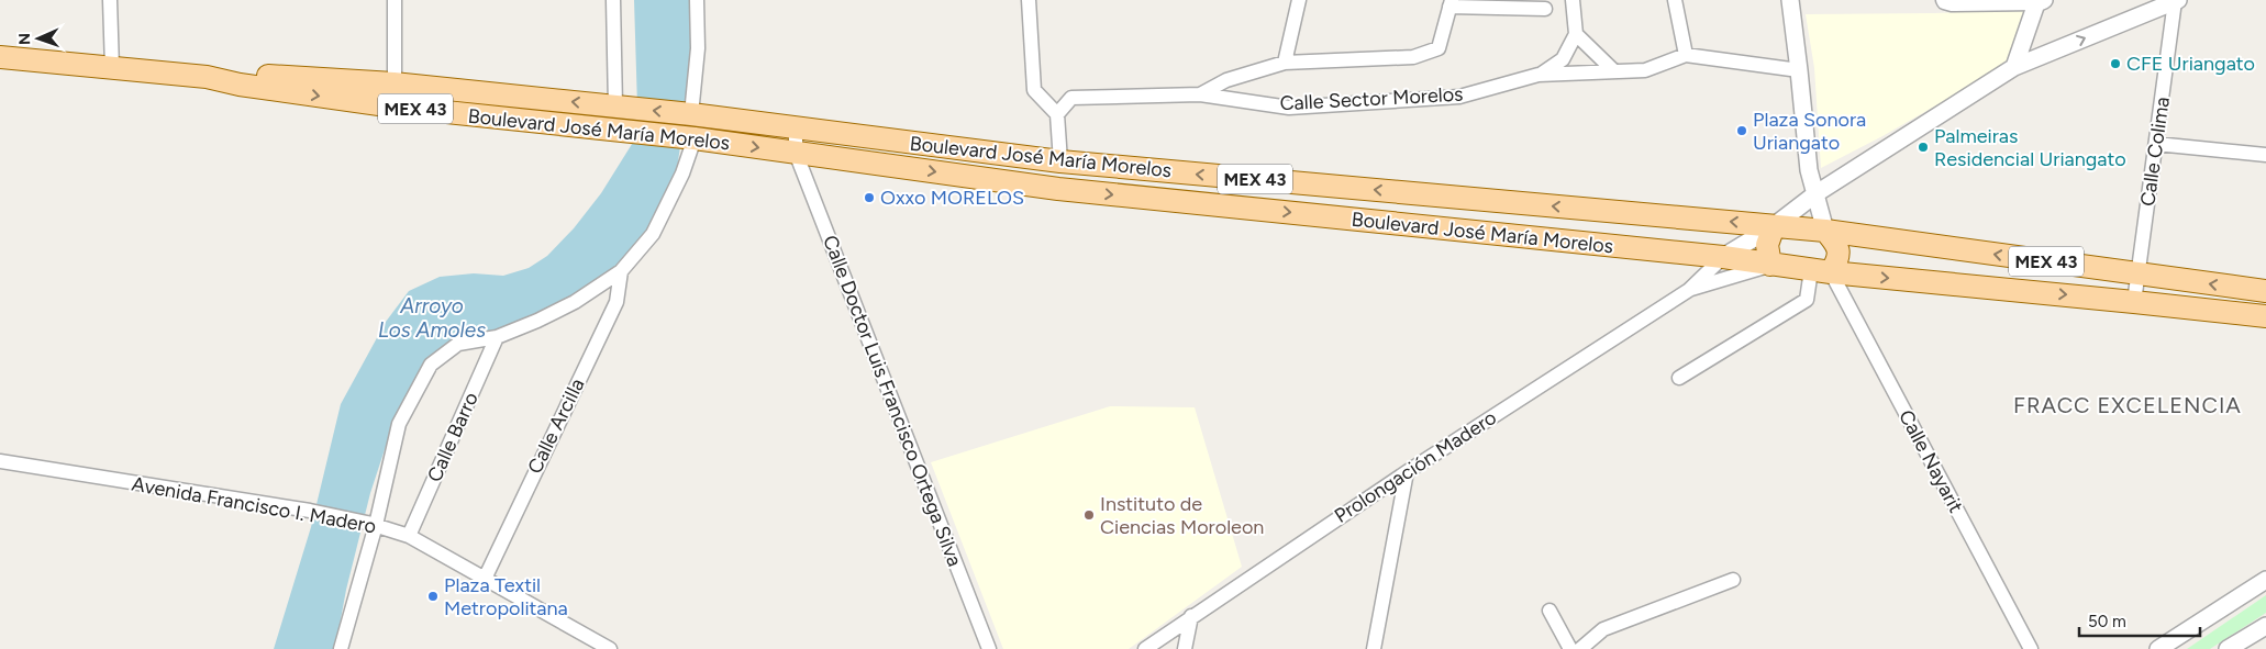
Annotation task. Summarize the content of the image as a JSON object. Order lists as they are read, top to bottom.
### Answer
{
  "streets": {
    "main road": ["MEX 43", "Boulevard José María Morelos"],
    "street": [
      "Calle Sector Morelos",
      "Calle Colima",
      "Calle Doctor Luis Francisco Ortega Silva",
      "Calle Arcilla",
      "Calle Barro",
      "Calle Nayarit",
      "Prolongación Madero",
      "Avenida Francisco I. Madero"
    ]
  },
  "crossings": [
    ["MEX 43", "Boulevard José María Morelos"],
    ["Boulevard José María Morelos", "Calle Colima"],
    ["Boulevard José María Morelos", "Calle Doctor Luis Francisco Ortega Silva"],
    ["Boulevard José María Morelos", "Calle Nayarit"],
    ["Boulevard José María Morelos", "Prolongación Madero"],
    ["Calle Arcilla", "Avenida Francisco I. Madero"],
    ["Calle Barro", "Avenida Francisco I. Madero"]
  ],
  "districts": ["FRACC EXCELENCIA"],
  "water": ["Arroyo Los Amoles"],
  "places": [
    "CFE Uriangato",
    "Plaza Sonora Uriangato",
    "Palmeiras Residencial Uriangato",
    "Oxxo MORELOS",
    "Instituto de Ciencias Moroleon",
    "Plaza Textil Metropolitana"
  ],
  "scale_bar": "50 m",
  "north": "left"
}
